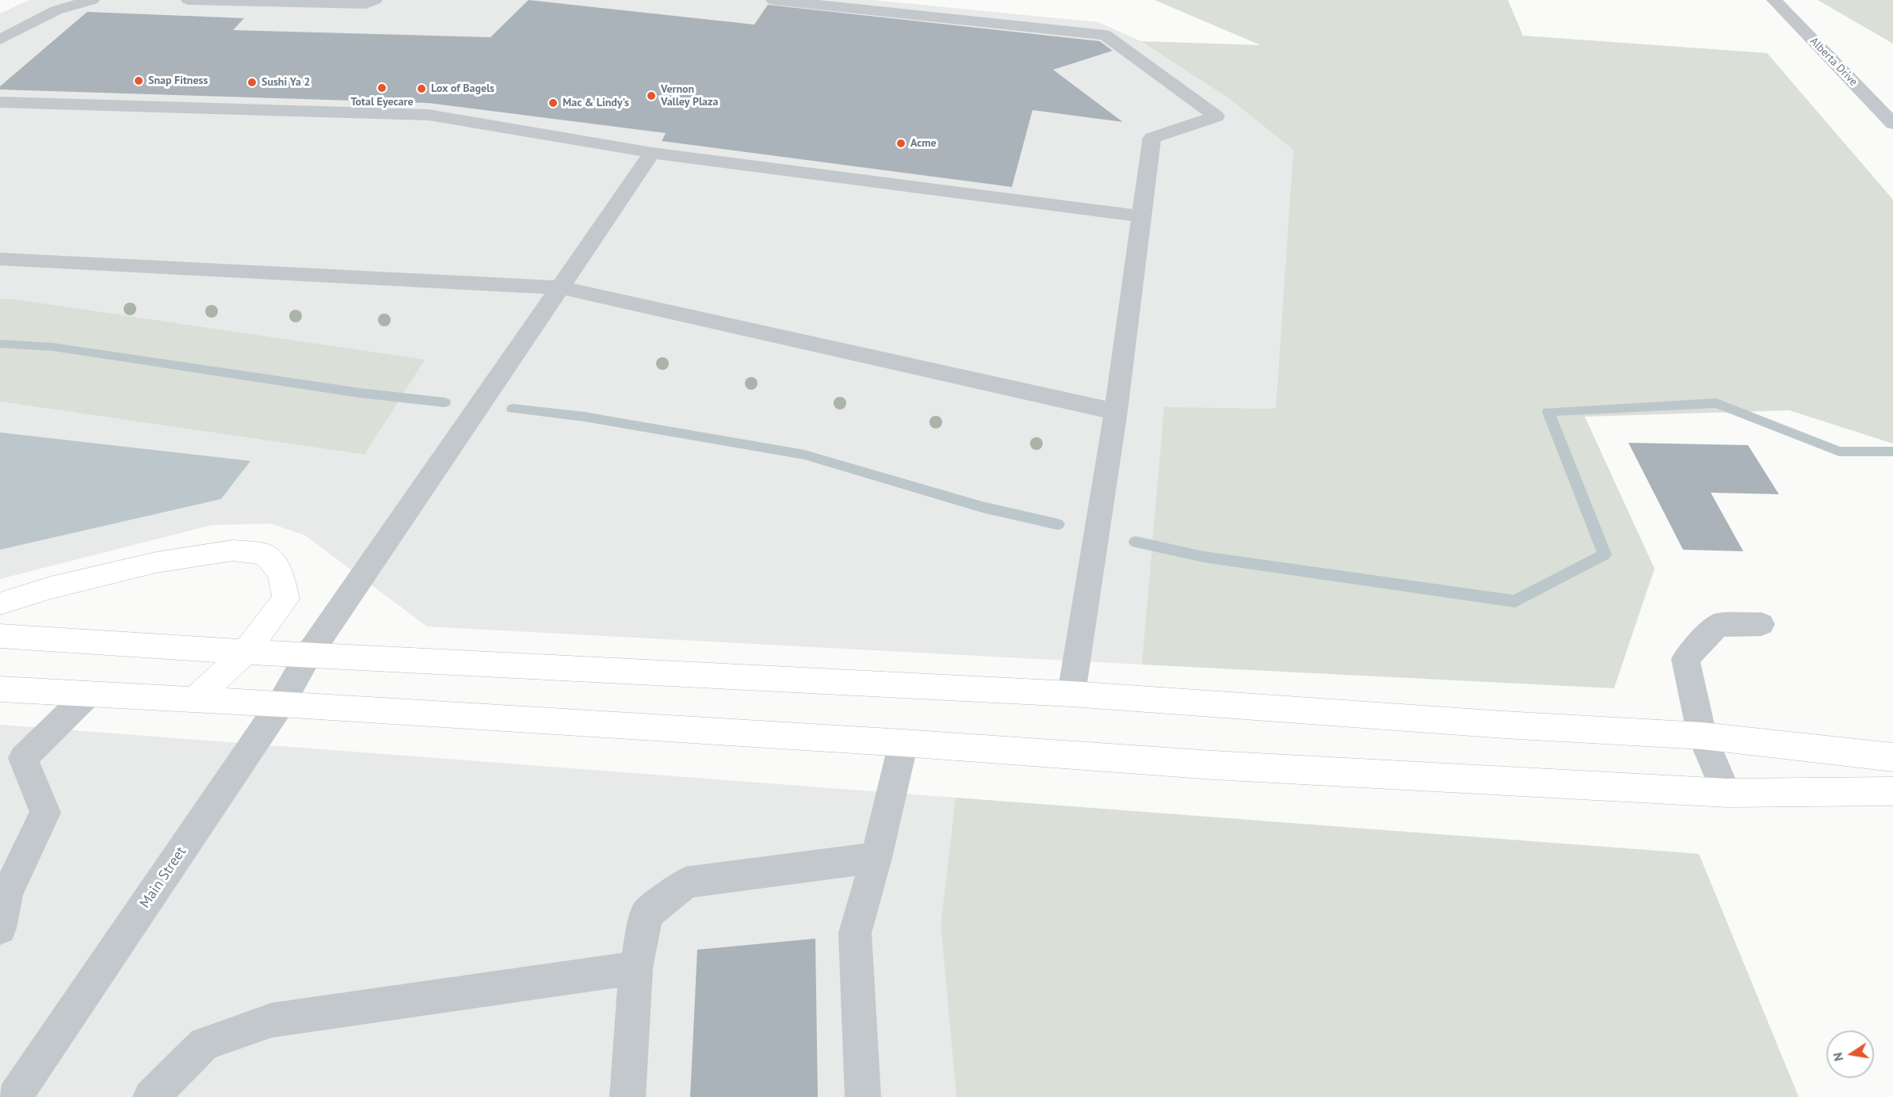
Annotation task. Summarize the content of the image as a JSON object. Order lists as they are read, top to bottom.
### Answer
{
  "streets": {
    "street": ["Alberta Drive", "Main Street"]
  },
  "places": [
    "Snap Fitness",
    "Sushi Ya 2",
    "Total Eyecare",
    "Lox of Bagels",
    "Vernon Valley Plaza",
    "Mac & Lindy's",
    "Acme"
  ],
  "north": "left"
}
